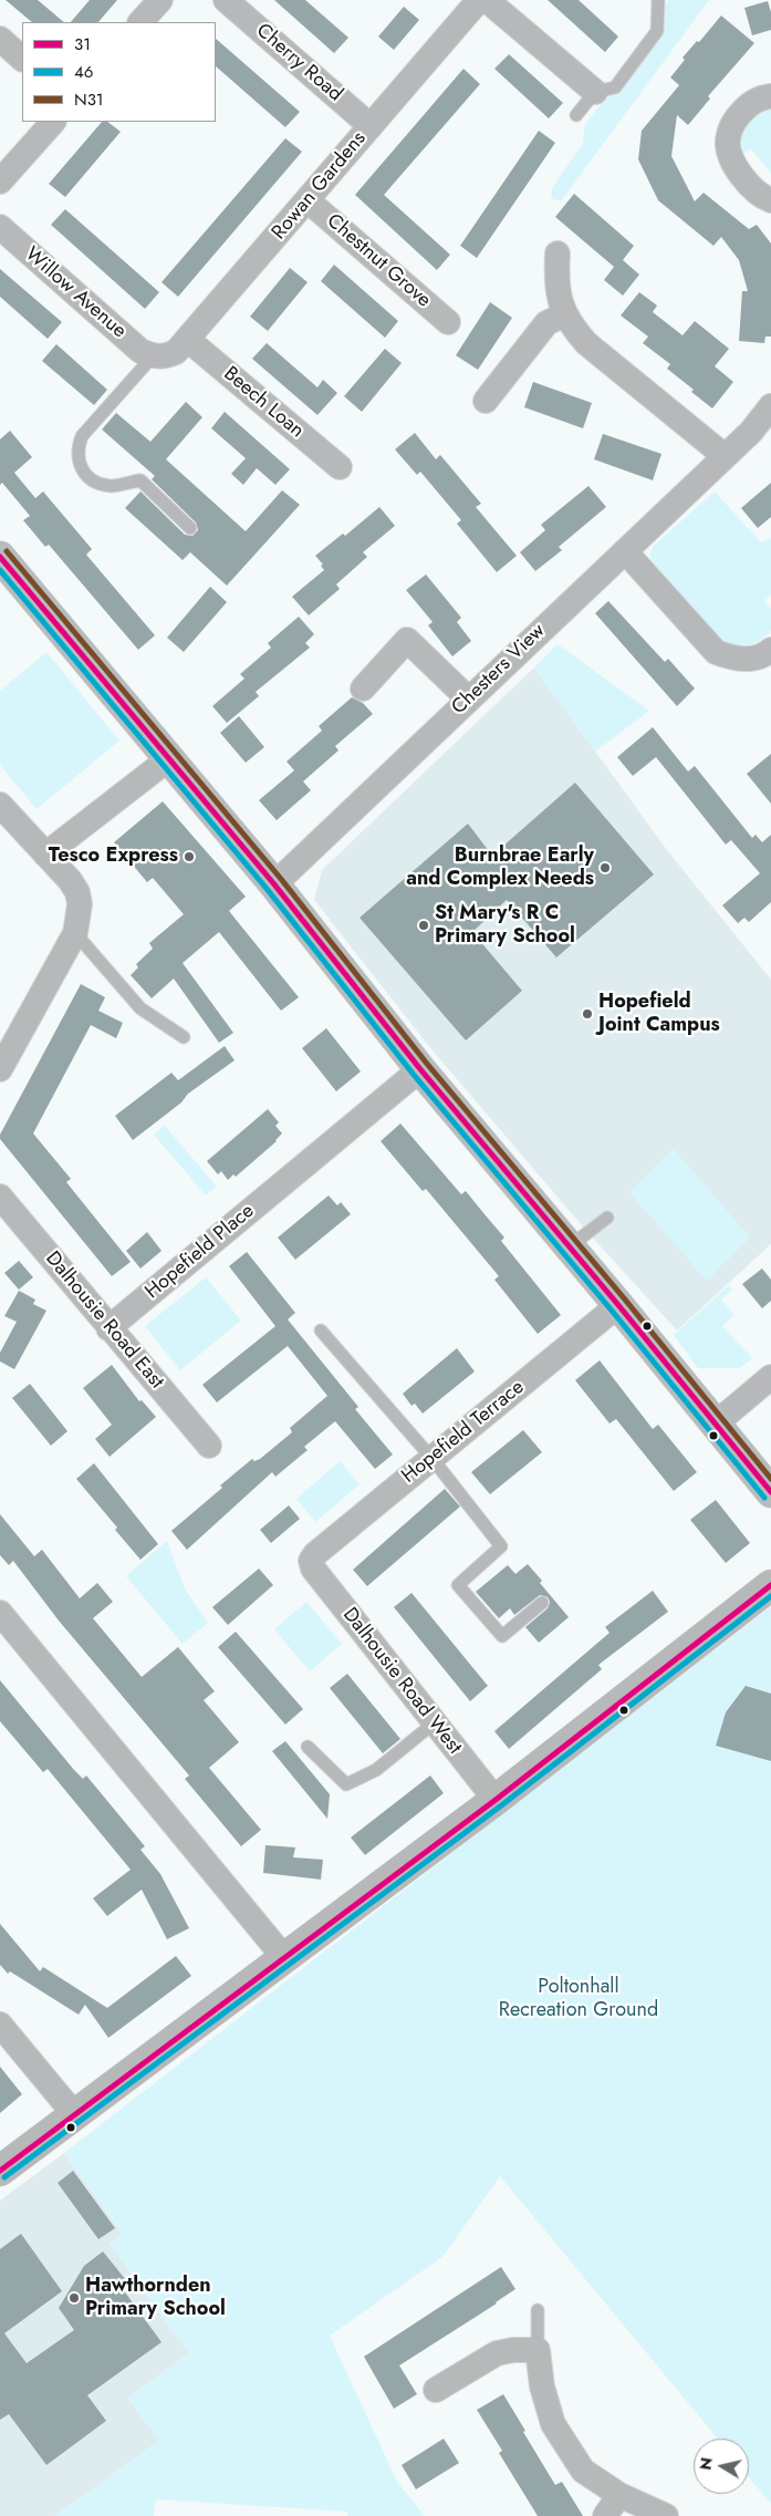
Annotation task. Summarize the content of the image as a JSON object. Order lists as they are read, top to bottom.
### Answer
{
  "streets": {
    "street": [
      "Cherry Road",
      "Rowan Gardens",
      "Chestnut Grove",
      "Willow Avenue",
      "Beech Loan",
      "Chesters View",
      "Hopefield Place",
      "Dalhousie Road East",
      "Hopefield Terrace",
      "Dalhousie Road West"
    ]
  },
  "crossings": [
    ["Cherry Road", "Rowan Gardens"],
    ["Rowan Gardens", "Chestnut Grove"],
    ["Rowan Gardens", "Willow Avenue"],
    ["Rowan Gardens", "Beech Loan"],
    ["Hopefield Place", "Dalhousie Road East"],
    ["Hopefield Terrace", "Dalhousie Road West"]
  ],
  "parks": ["Poltonhall Recreation Ground"],
  "places": [
    "Tesco Express",
    "Burnbrae Early and Complex Needs",
    "St Mary's R C Primary School",
    "Hopefield Joint Campus",
    "Hawthornden Primary School"
  ],
  "lines": ["transit line N31", "transit line 31", "transit line 46"],
  "legend": ["31", "46", "N31"],
  "north": "left"
}
